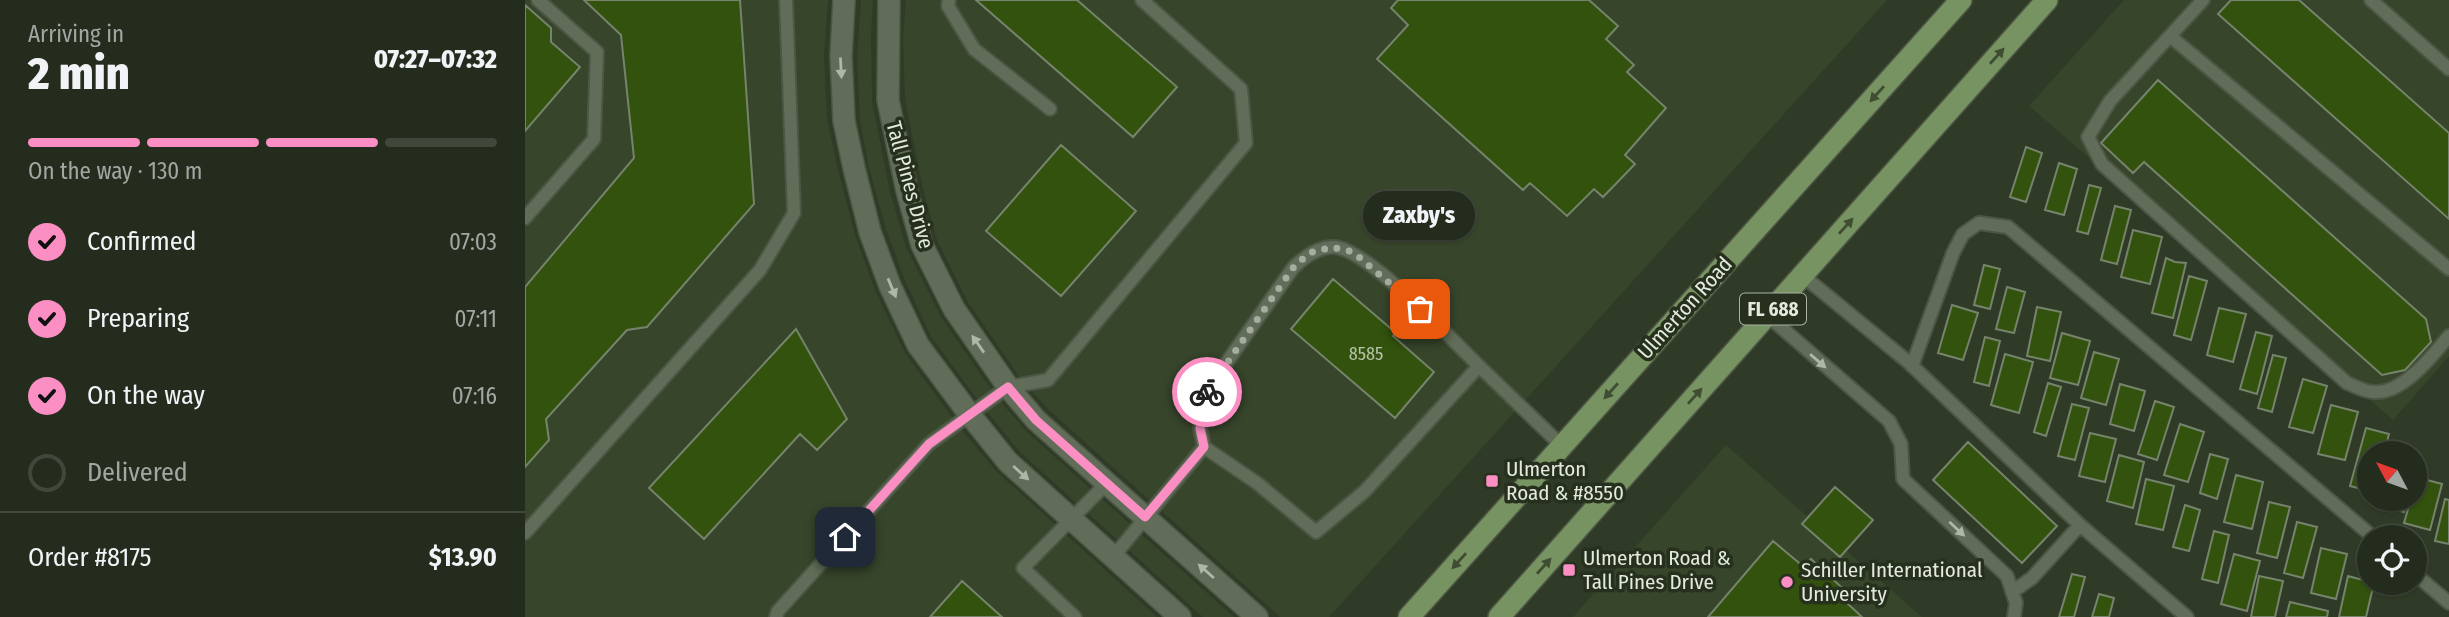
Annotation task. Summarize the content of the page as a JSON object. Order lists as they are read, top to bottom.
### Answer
{
  "streets": {
    "main road": ["Ulmerton Road", "FL 688"],
    "street": ["Tall Pines Drive"]
  },
  "places": {
    "other": ["Zaxby's", "Schiller International University"],
    "transit": ["Ulmerton Road & #8550", "Ulmerton Road & Tall Pines Drive"]
  },
  "house_numbers": ["8585"],
  "north": "top left",
  "page": {
    "heading": ["2 min", "Arriving in", "07:27–07:32"],
    "panel": ["Order #8175", "$13.90"],
    "bar": "On the way · 130 m",
    "bubble": "Zaxby's",
    "list": [
      ["Confirmed", "07:03"],
      ["Preparing", "07:11"],
      ["On the way", "07:16"],
      "Delivered"
    ]
  }
}
